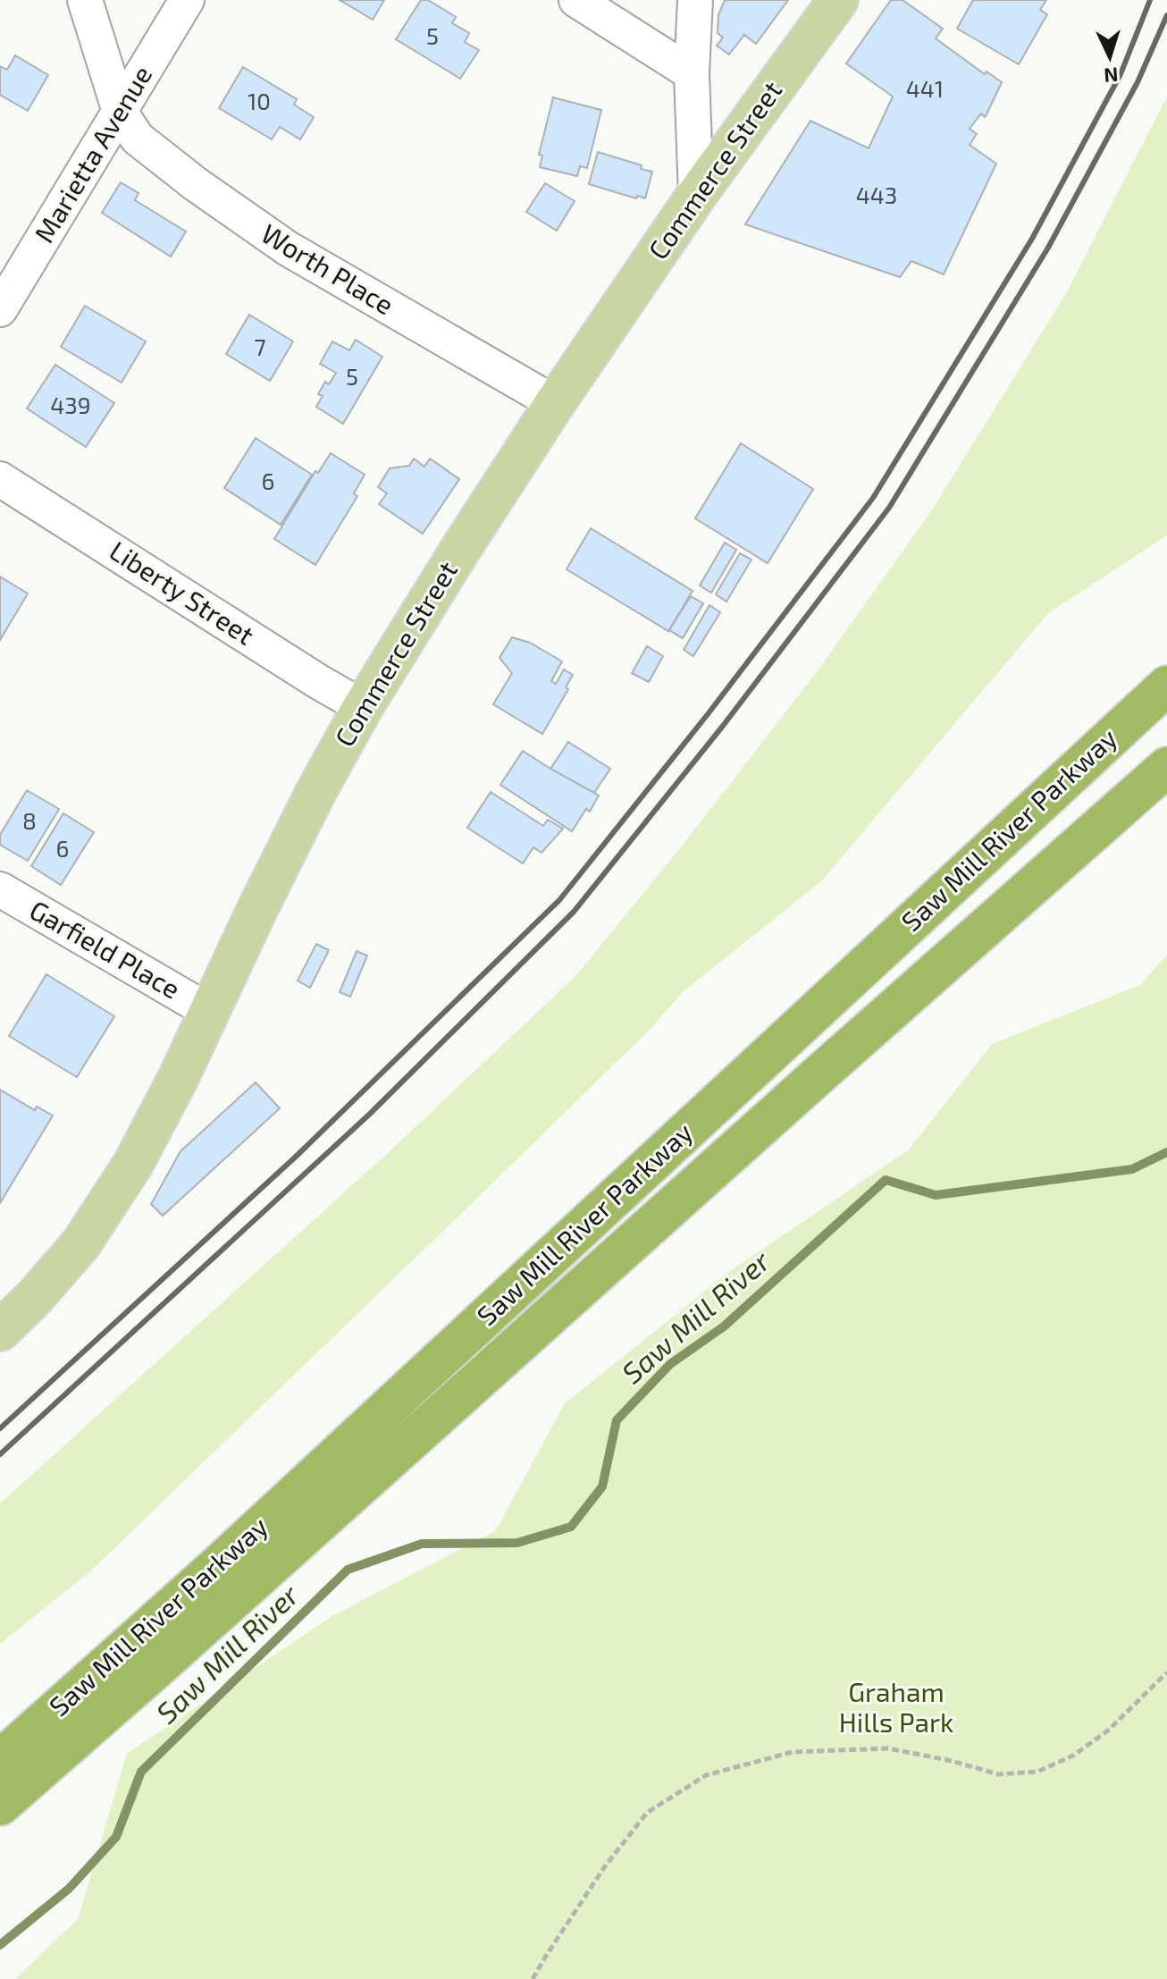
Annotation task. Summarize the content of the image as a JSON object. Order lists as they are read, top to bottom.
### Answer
{
  "streets": {
    "highway": ["Saw Mill River Parkway"],
    "main road": ["Commerce Street"],
    "street": [
      "Marietta Avenue",
      "Worth Place",
      "Liberty Street",
      "Garfield Place"
    ]
  },
  "crossings": [
    ["Marietta Avenue", "Worth Place"],
    ["Commerce Street", "Worth Place"],
    ["Commerce Street", "Liberty Street"],
    ["Commerce Street", "Garfield Place"]
  ],
  "water": ["Saw Mill River"],
  "parks": ["Graham Hills Park"],
  "house_numbers": [
    "5",
    "441",
    "10",
    "443",
    "7",
    "5",
    "439",
    "6",
    "8",
    "6"
  ],
  "north": "bottom"
}
